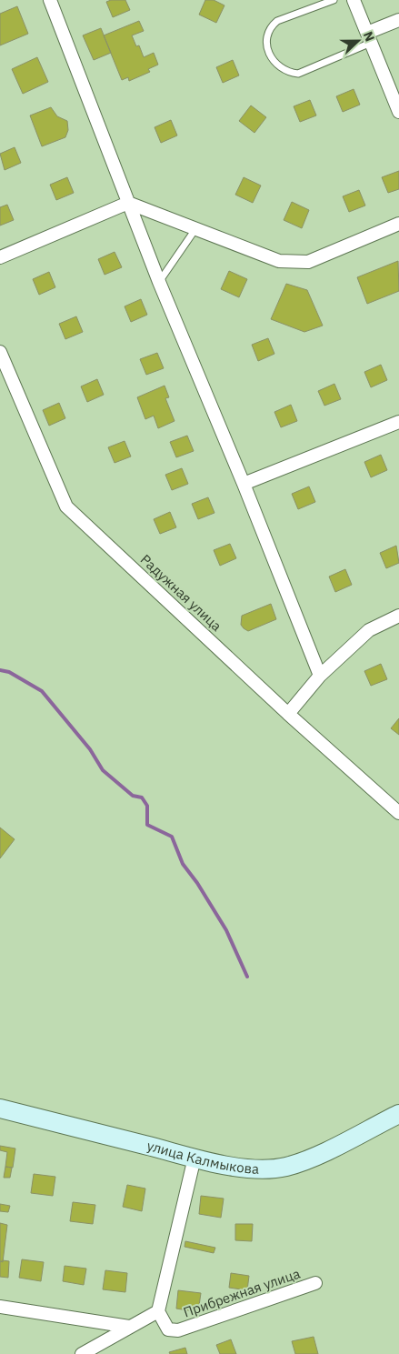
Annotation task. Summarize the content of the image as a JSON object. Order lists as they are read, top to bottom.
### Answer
{
  "streets": {
    "main road": ["улица Калмыкова"],
    "street": ["Радужная улица", "Прибрежная улица"]
  },
  "north": "right"
}
